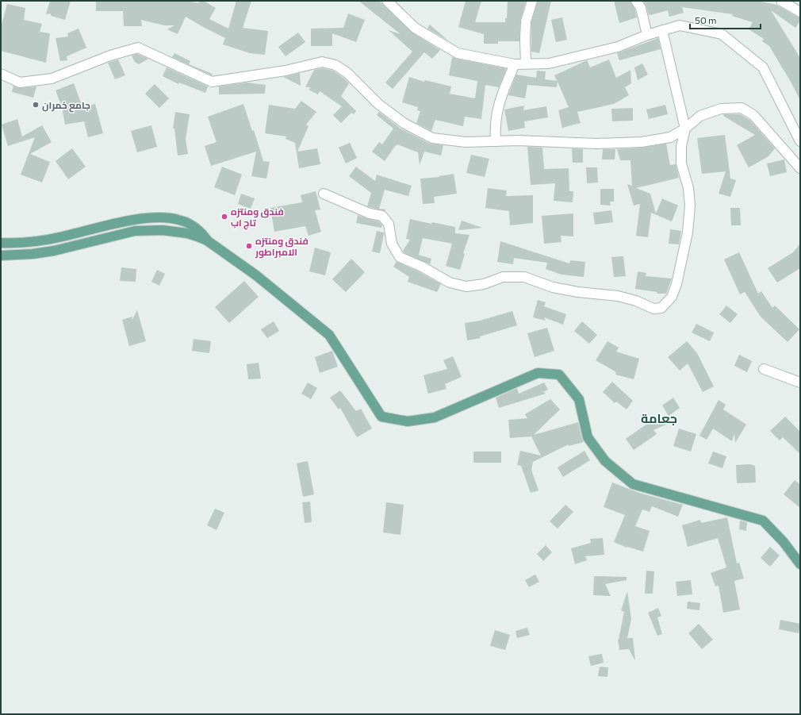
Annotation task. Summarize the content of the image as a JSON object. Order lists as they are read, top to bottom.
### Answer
{
  "districts": ["جعامة"],
  "places": ["جامع حُمران", "فندق ومنتزه تاج اب", "فندق ومنتزه الامبراطور"],
  "scale_bar": "50 m"
}
